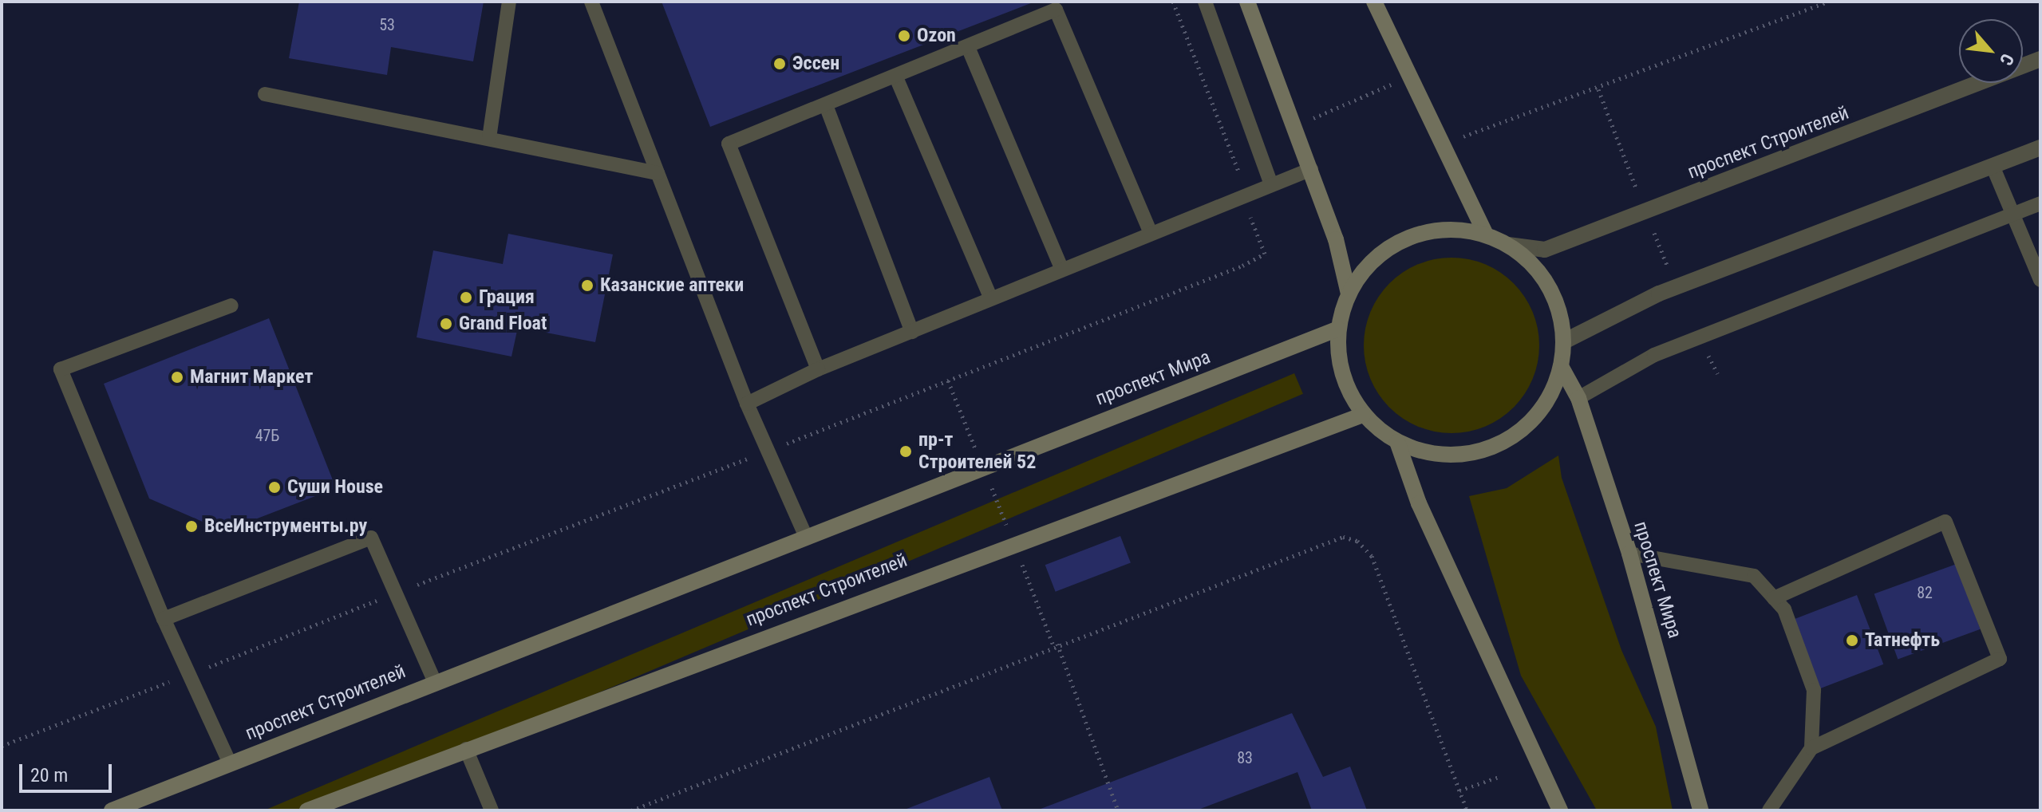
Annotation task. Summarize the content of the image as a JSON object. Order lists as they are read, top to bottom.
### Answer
{
  "streets": {
    "main road": ["проспект Строителей", "проспект Мира"]
  },
  "crossings": [
    ["проспект Строителей", "проспект Мира"]
  ],
  "places": [
    "Ozon",
    "Эссен",
    "Казанские аптеки",
    "Грация",
    "Grand Float",
    "Магнит Маркет",
    "пр-т Строителей 52",
    "Суши House",
    "ВсеИнструменты.ру",
    "Татнефть"
  ],
  "house_numbers": [
    "53",
    "47Б",
    "82",
    "83"
  ],
  "scale_bar": "20 m",
  "north": "bottom right"
}
